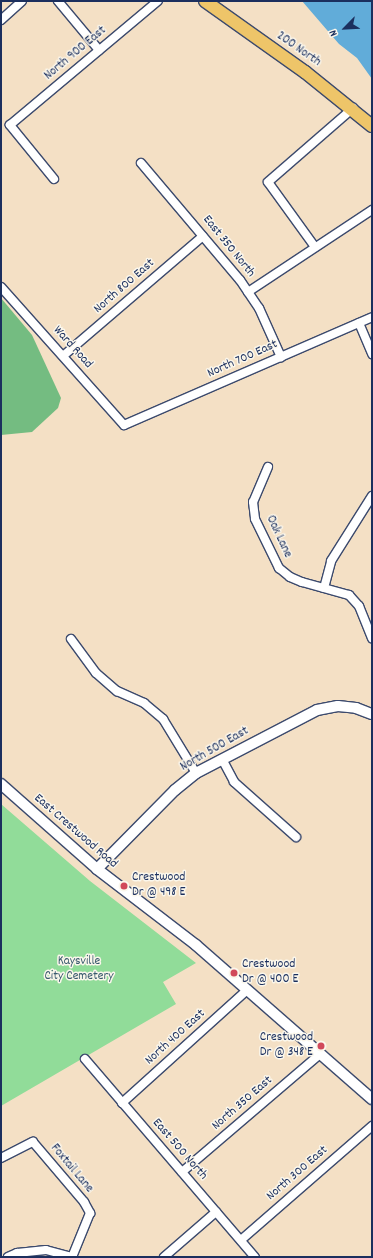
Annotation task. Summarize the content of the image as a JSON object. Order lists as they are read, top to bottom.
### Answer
{
  "streets": {
    "main road": ["200 North"],
    "street": [
      "North 900 East",
      "East 350 North",
      "North 800 East",
      "Ward Road",
      "North 700 East",
      "Oak Lane",
      "North 500 East",
      "East Crestwood Road",
      "North 400 East",
      "North 350 East",
      "East 500 North",
      "Foxtail Lane",
      "North 300 East"
    ]
  },
  "crossings": [
    ["East 350 North", "North 800 East"],
    ["East 350 North", "North 700 East"],
    ["North 800 East", "Ward Road"],
    ["Ward Road", "North 700 East"],
    ["North 500 East", "East Crestwood Road"],
    ["East Crestwood Road", "North 400 East"],
    ["East Crestwood Road", "North 350 East"],
    ["North 400 East", "East 500 North"],
    ["North 350 East", "East 500 North"],
    ["East 500 North", "North 300 East"]
  ],
  "parks": ["Kaysville City Cemetery"],
  "places": ["Crestwood Dr @ 498 E", "Crestwood Dr @ 400 E", "Crestwood Dr @ 348 E"],
  "north": "bottom left"
}
